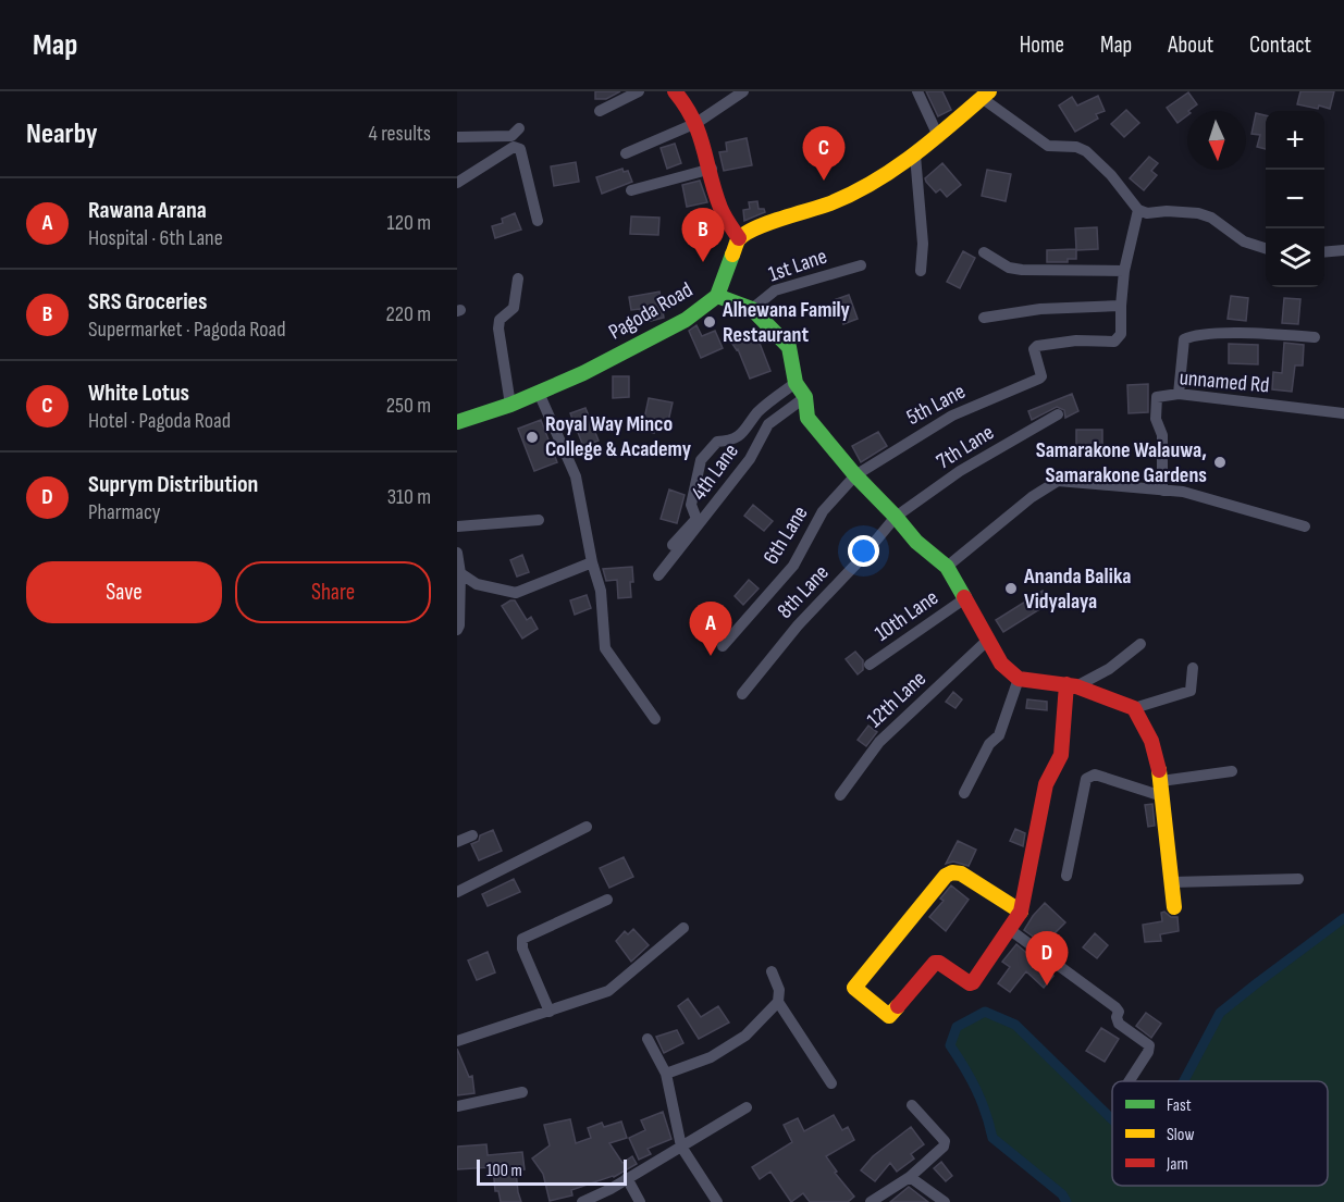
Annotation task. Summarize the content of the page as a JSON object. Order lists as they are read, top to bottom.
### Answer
{
  "streets": {
    "street": [
      "1st Lane",
      "Pagoda Road",
      "unnamed Rd",
      "5th Lane",
      "7th Lane",
      "4th Lane",
      "6th Lane",
      "8th Lane",
      "10th Lane",
      "12th Lane"
    ]
  },
  "crossings": [
    ["5th Lane", "6th Lane"],
    ["7th Lane", "8th Lane"]
  ],
  "places": [
    "Alhewana Family Restaurant",
    "Royal Way Minco College & Academy",
    "Samarakone Walauwa, Samarakone Gardens",
    "Ananda Balika Vidyalaya"
  ],
  "legend": ["Fast", "Slow", "Jam"],
  "scale_bar": "100 m",
  "north": "bottom",
  "page": {
    "header": "Map",
    "nav": [
      "Home",
      "Map",
      "About",
      "Contact"
    ],
    "heading": ["Nearby", "4 results"],
    "map_buttons": ["+", "−"],
    "pins": [
      "C",
      "B",
      "A",
      "D"
    ],
    "list": [
      {
        "mark": "A",
        "name": "Rawana Arana",
        "note": "Hospital · 6th Lane",
        "value": "120 m"
      },
      {
        "mark": "B",
        "name": "SRS Groceries",
        "note": "Supermarket · Pagoda Road",
        "value": "220 m"
      },
      {
        "mark": "C",
        "name": "White Lotus",
        "note": "Hotel · Pagoda Road",
        "value": "250 m"
      },
      {
        "mark": "D",
        "name": "Suprym Distribution",
        "note": "Pharmacy",
        "value": "310 m"
      }
    ],
    "buttons": ["Save", "Share"],
    "scale": "100 m"
  }
}
